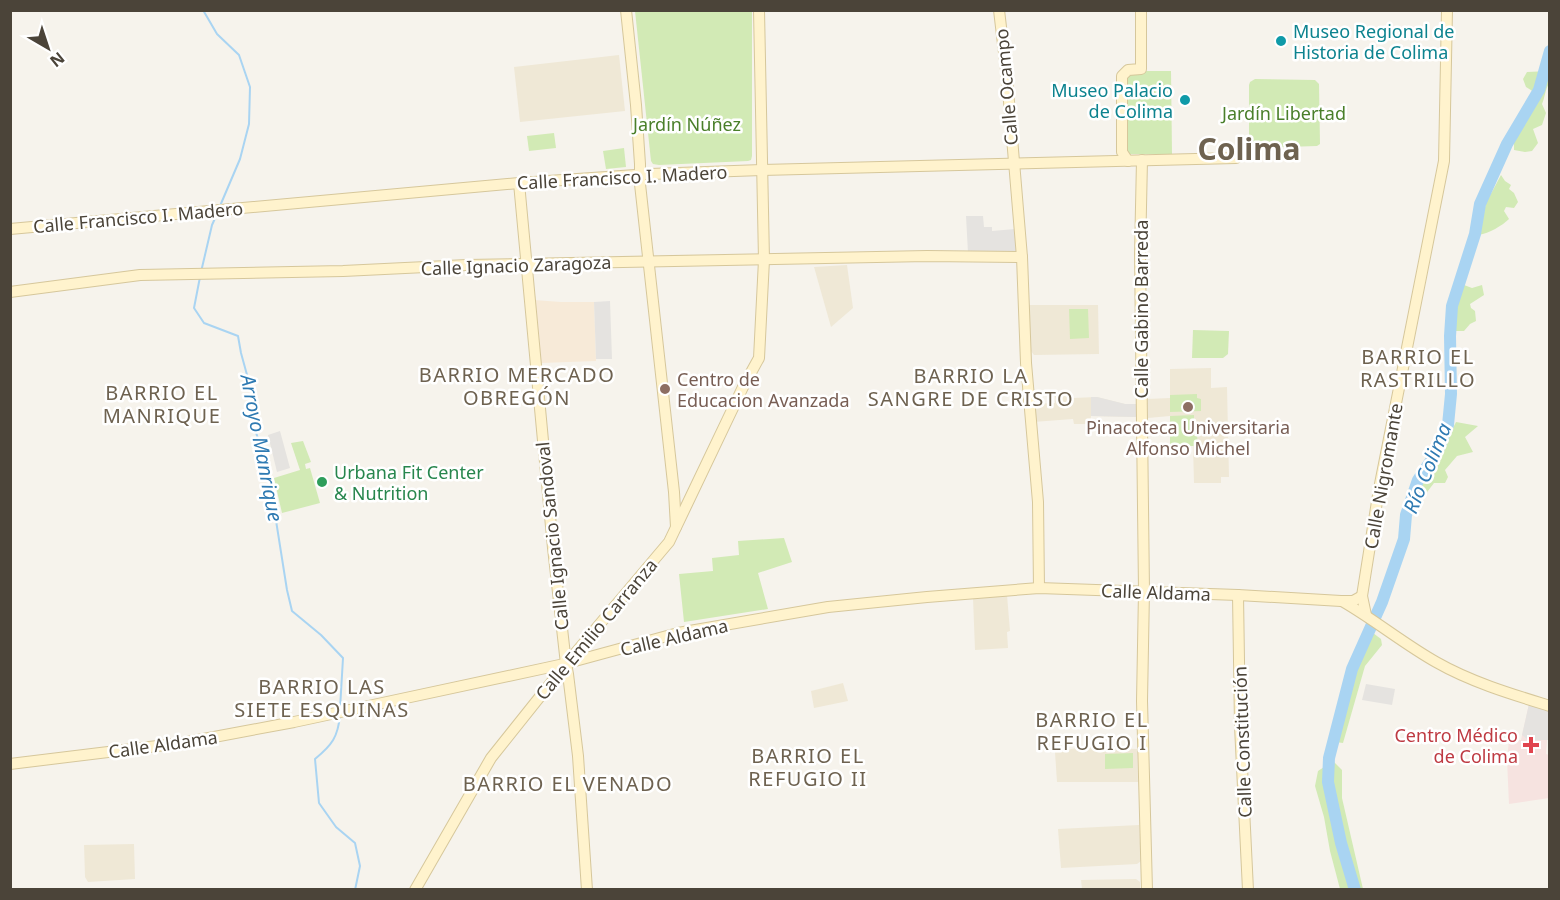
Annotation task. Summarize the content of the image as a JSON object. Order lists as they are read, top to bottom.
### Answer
{
  "streets": {
    "street": [
      "Calle Ocampo",
      "Calle Francisco I. Madero",
      "Calle Ignacio Zaragoza",
      "Calle Gabino Barreda",
      "Calle Nigromante",
      "Calle Ignacio Sandoval",
      "Calle Aldama",
      "Calle Emilio Carranza",
      "Calle Constitución"
    ]
  },
  "crossings": [
    ["Calle Ocampo", "Calle Francisco I. Madero"],
    ["Calle Ocampo", "Calle Ignacio Zaragoza"],
    ["Calle Ocampo", "Calle Aldama"],
    ["Calle Francisco I. Madero", "Calle Gabino Barreda"],
    ["Calle Francisco I. Madero", "Calle Ignacio Sandoval"],
    ["Calle Ignacio Zaragoza", "Calle Ignacio Sandoval"],
    ["Calle Ignacio Zaragoza", "Calle Emilio Carranza"],
    ["Calle Gabino Barreda", "Calle Aldama"],
    ["Calle Ignacio Sandoval", "Calle Aldama"],
    ["Calle Ignacio Sandoval", "Calle Emilio Carranza"],
    ["Calle Aldama", "Calle Emilio Carranza"],
    ["Calle Aldama", "Calle Constitución"]
  ],
  "districts": [
    "Colima",
    "BARRIO EL RASTRILLO",
    "BARRIO MERCADO OBREGÓN",
    "BARRIO LA SANGRE DE CRISTO",
    "BARRIO EL MANRIQUE",
    "BARRIO LAS SIETE ESQUINAS",
    "BARRIO EL REFUGIO I",
    "BARRIO EL REFUGIO II",
    "BARRIO EL VENADO"
  ],
  "water": ["Arroyo Manrique", "Río Colima"],
  "parks": ["Jardín Libertad", "Jardín Núñez"],
  "places": {
    "other": [
      "Museo Regional de Historia de Colima",
      "Museo Palacio de Colima",
      "Centro de Educacion Avanzada",
      "Pinacoteca Universitaria Alfonso Michel",
      "Urbana Fit Center & Nutrition"
    ],
    "health": ["Centro Médico de Colima"]
  },
  "north": "bottom right"
}
